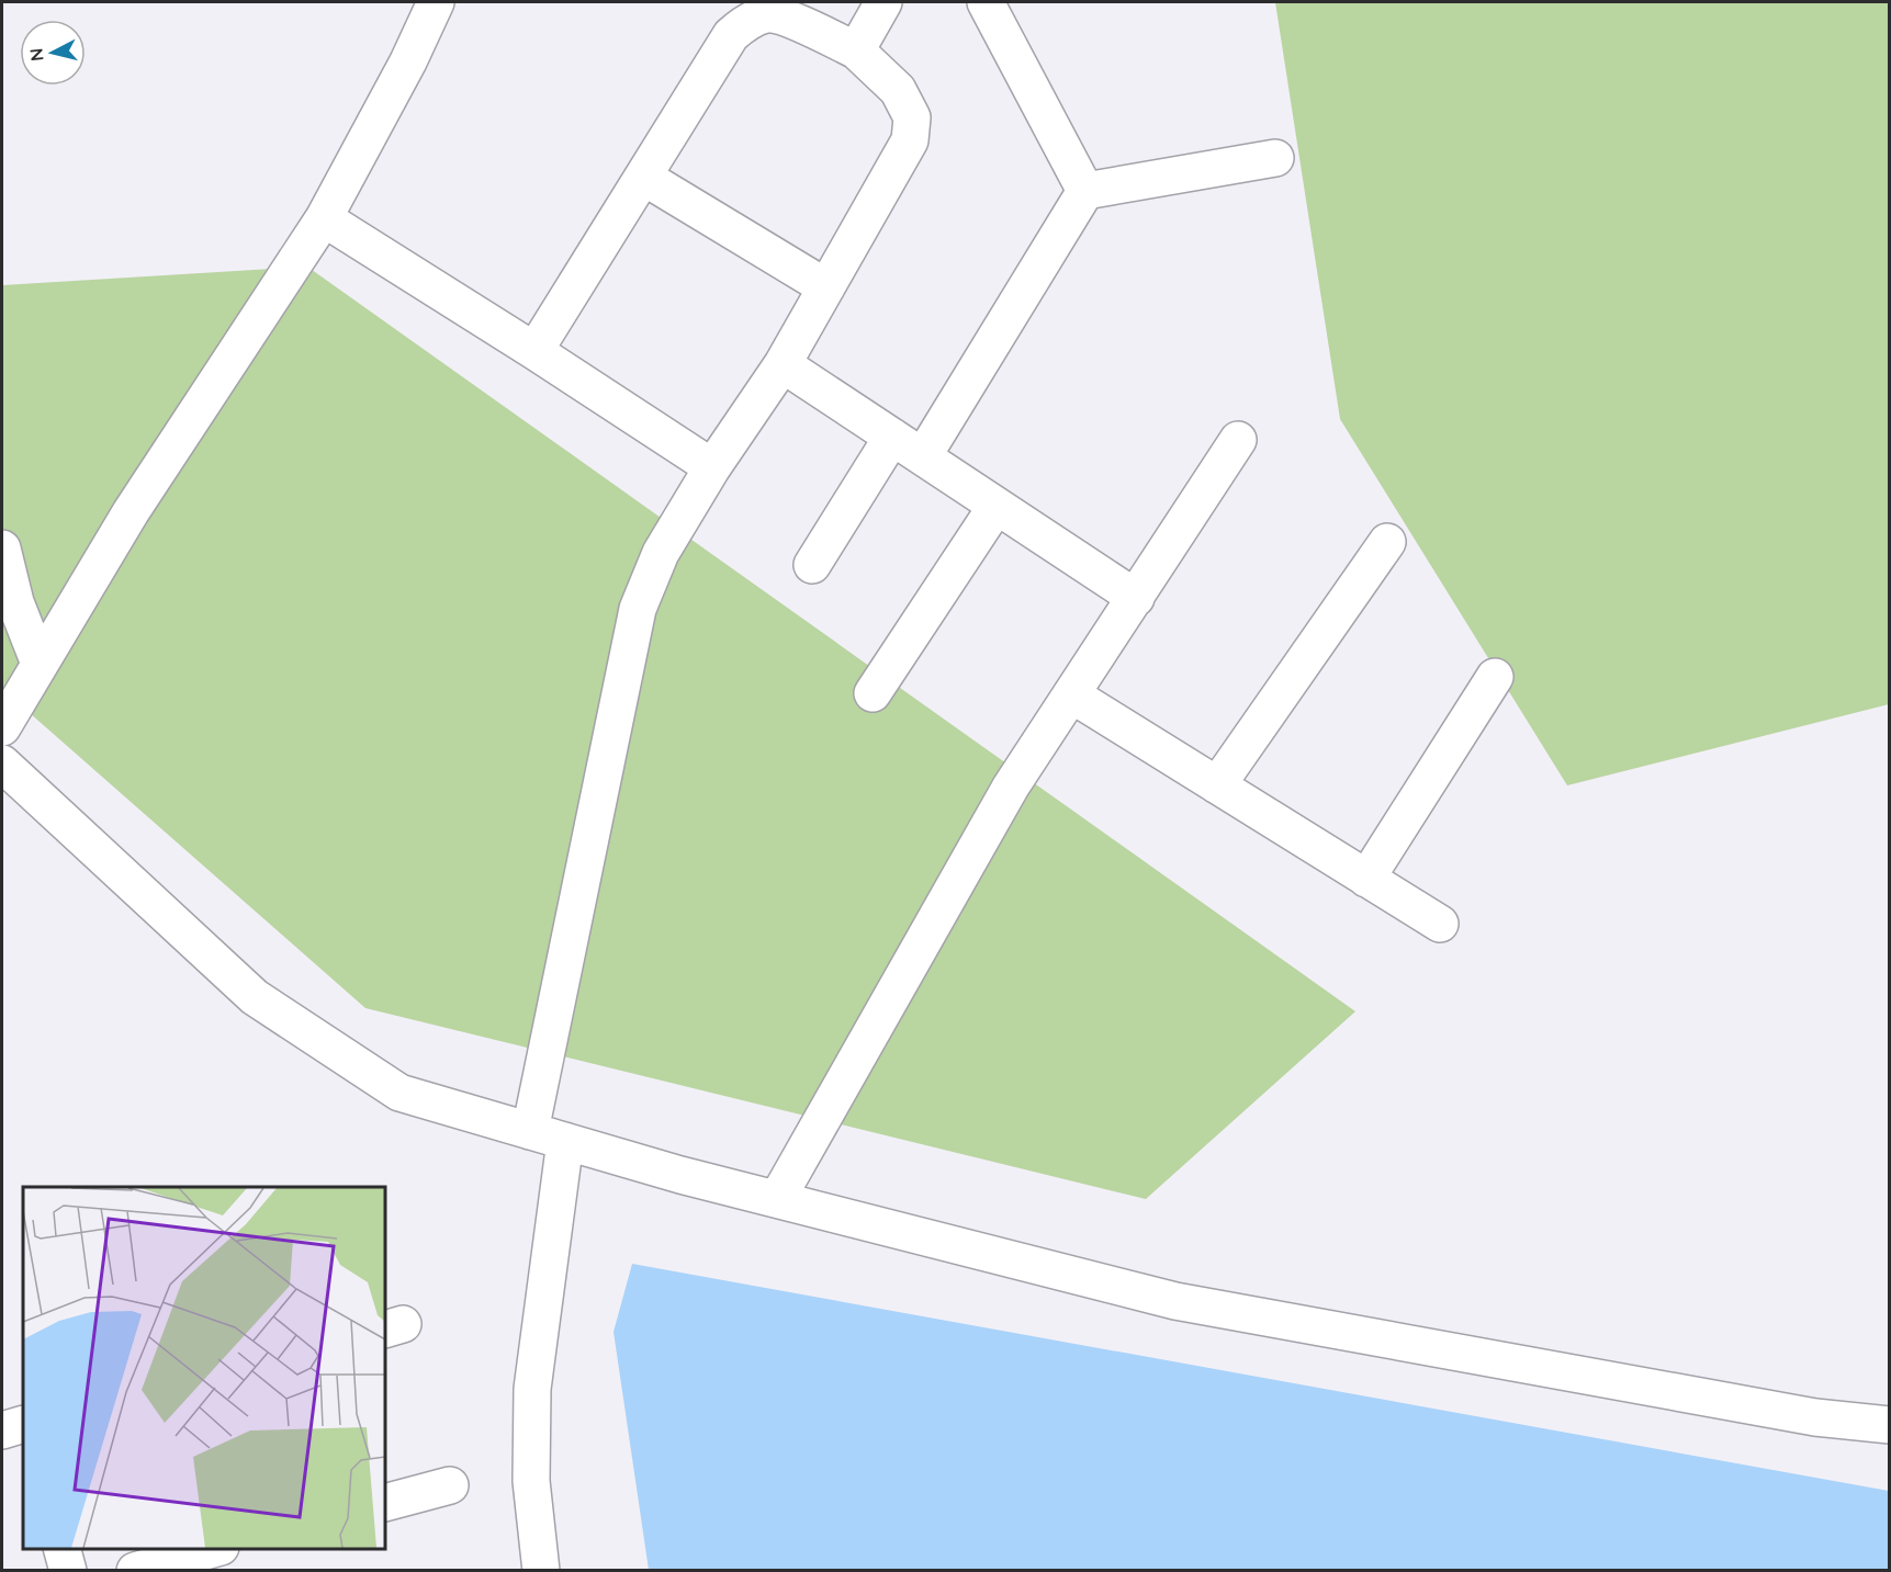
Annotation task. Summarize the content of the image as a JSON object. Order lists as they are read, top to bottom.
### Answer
{
  "north": "left"
}
